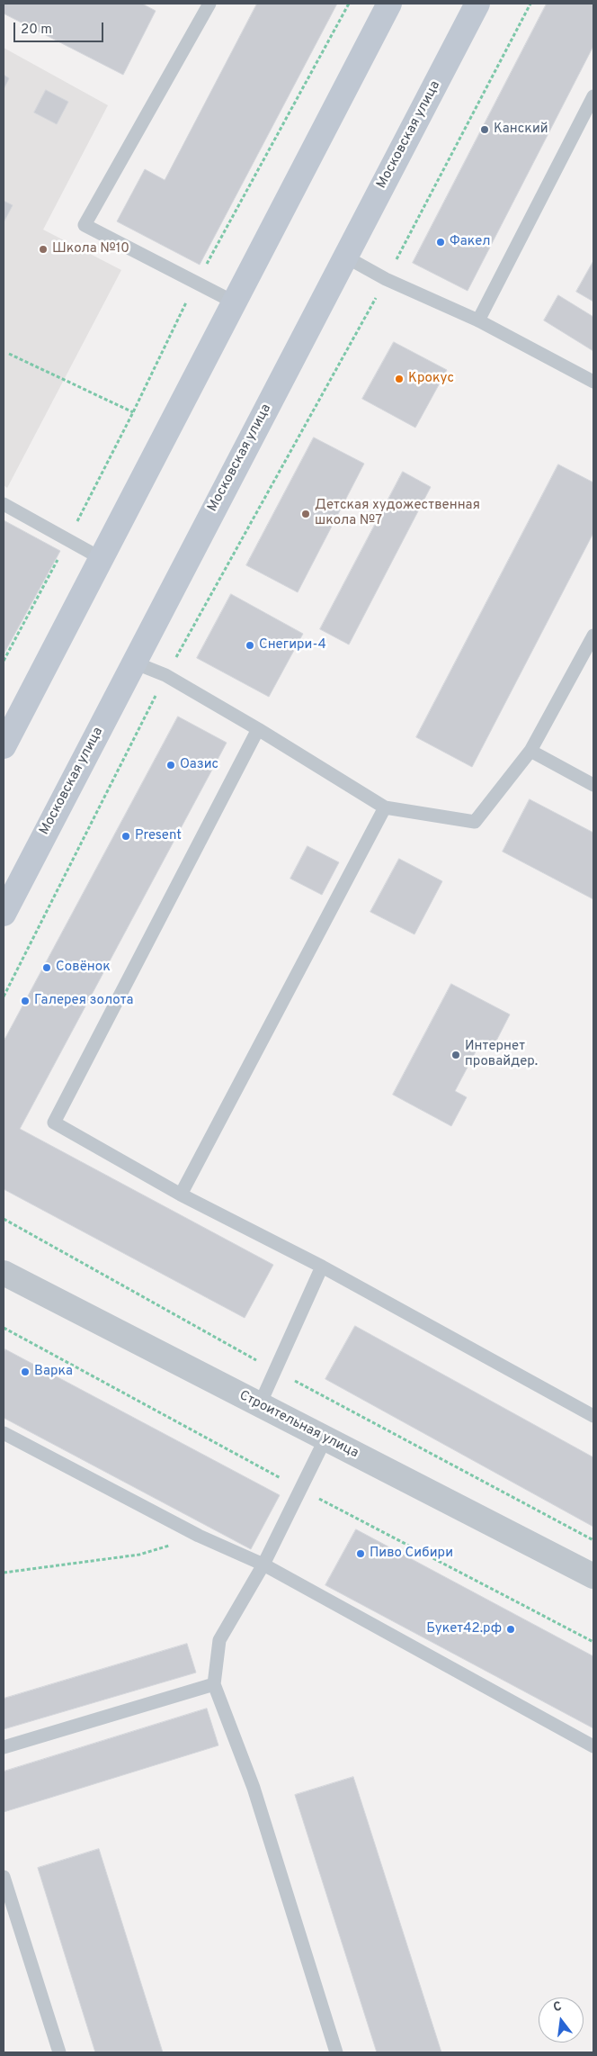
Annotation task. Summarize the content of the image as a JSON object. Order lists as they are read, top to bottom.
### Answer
{
  "streets": {
    "main road": ["Московская улица"],
    "street": ["Строительная улица"]
  },
  "places": [
    "Канский",
    "Факел",
    "Школа №10",
    "Крокус",
    "Детская художественная школа №7",
    "Снегири-4",
    "Оазис",
    "Present",
    "Совёнок",
    "Галерея золота",
    "Интернет провайдер.",
    "Варка",
    "Пиво Сибири",
    "Букет42.рф"
  ],
  "scale_bar": "20 m",
  "north": "top"
}
